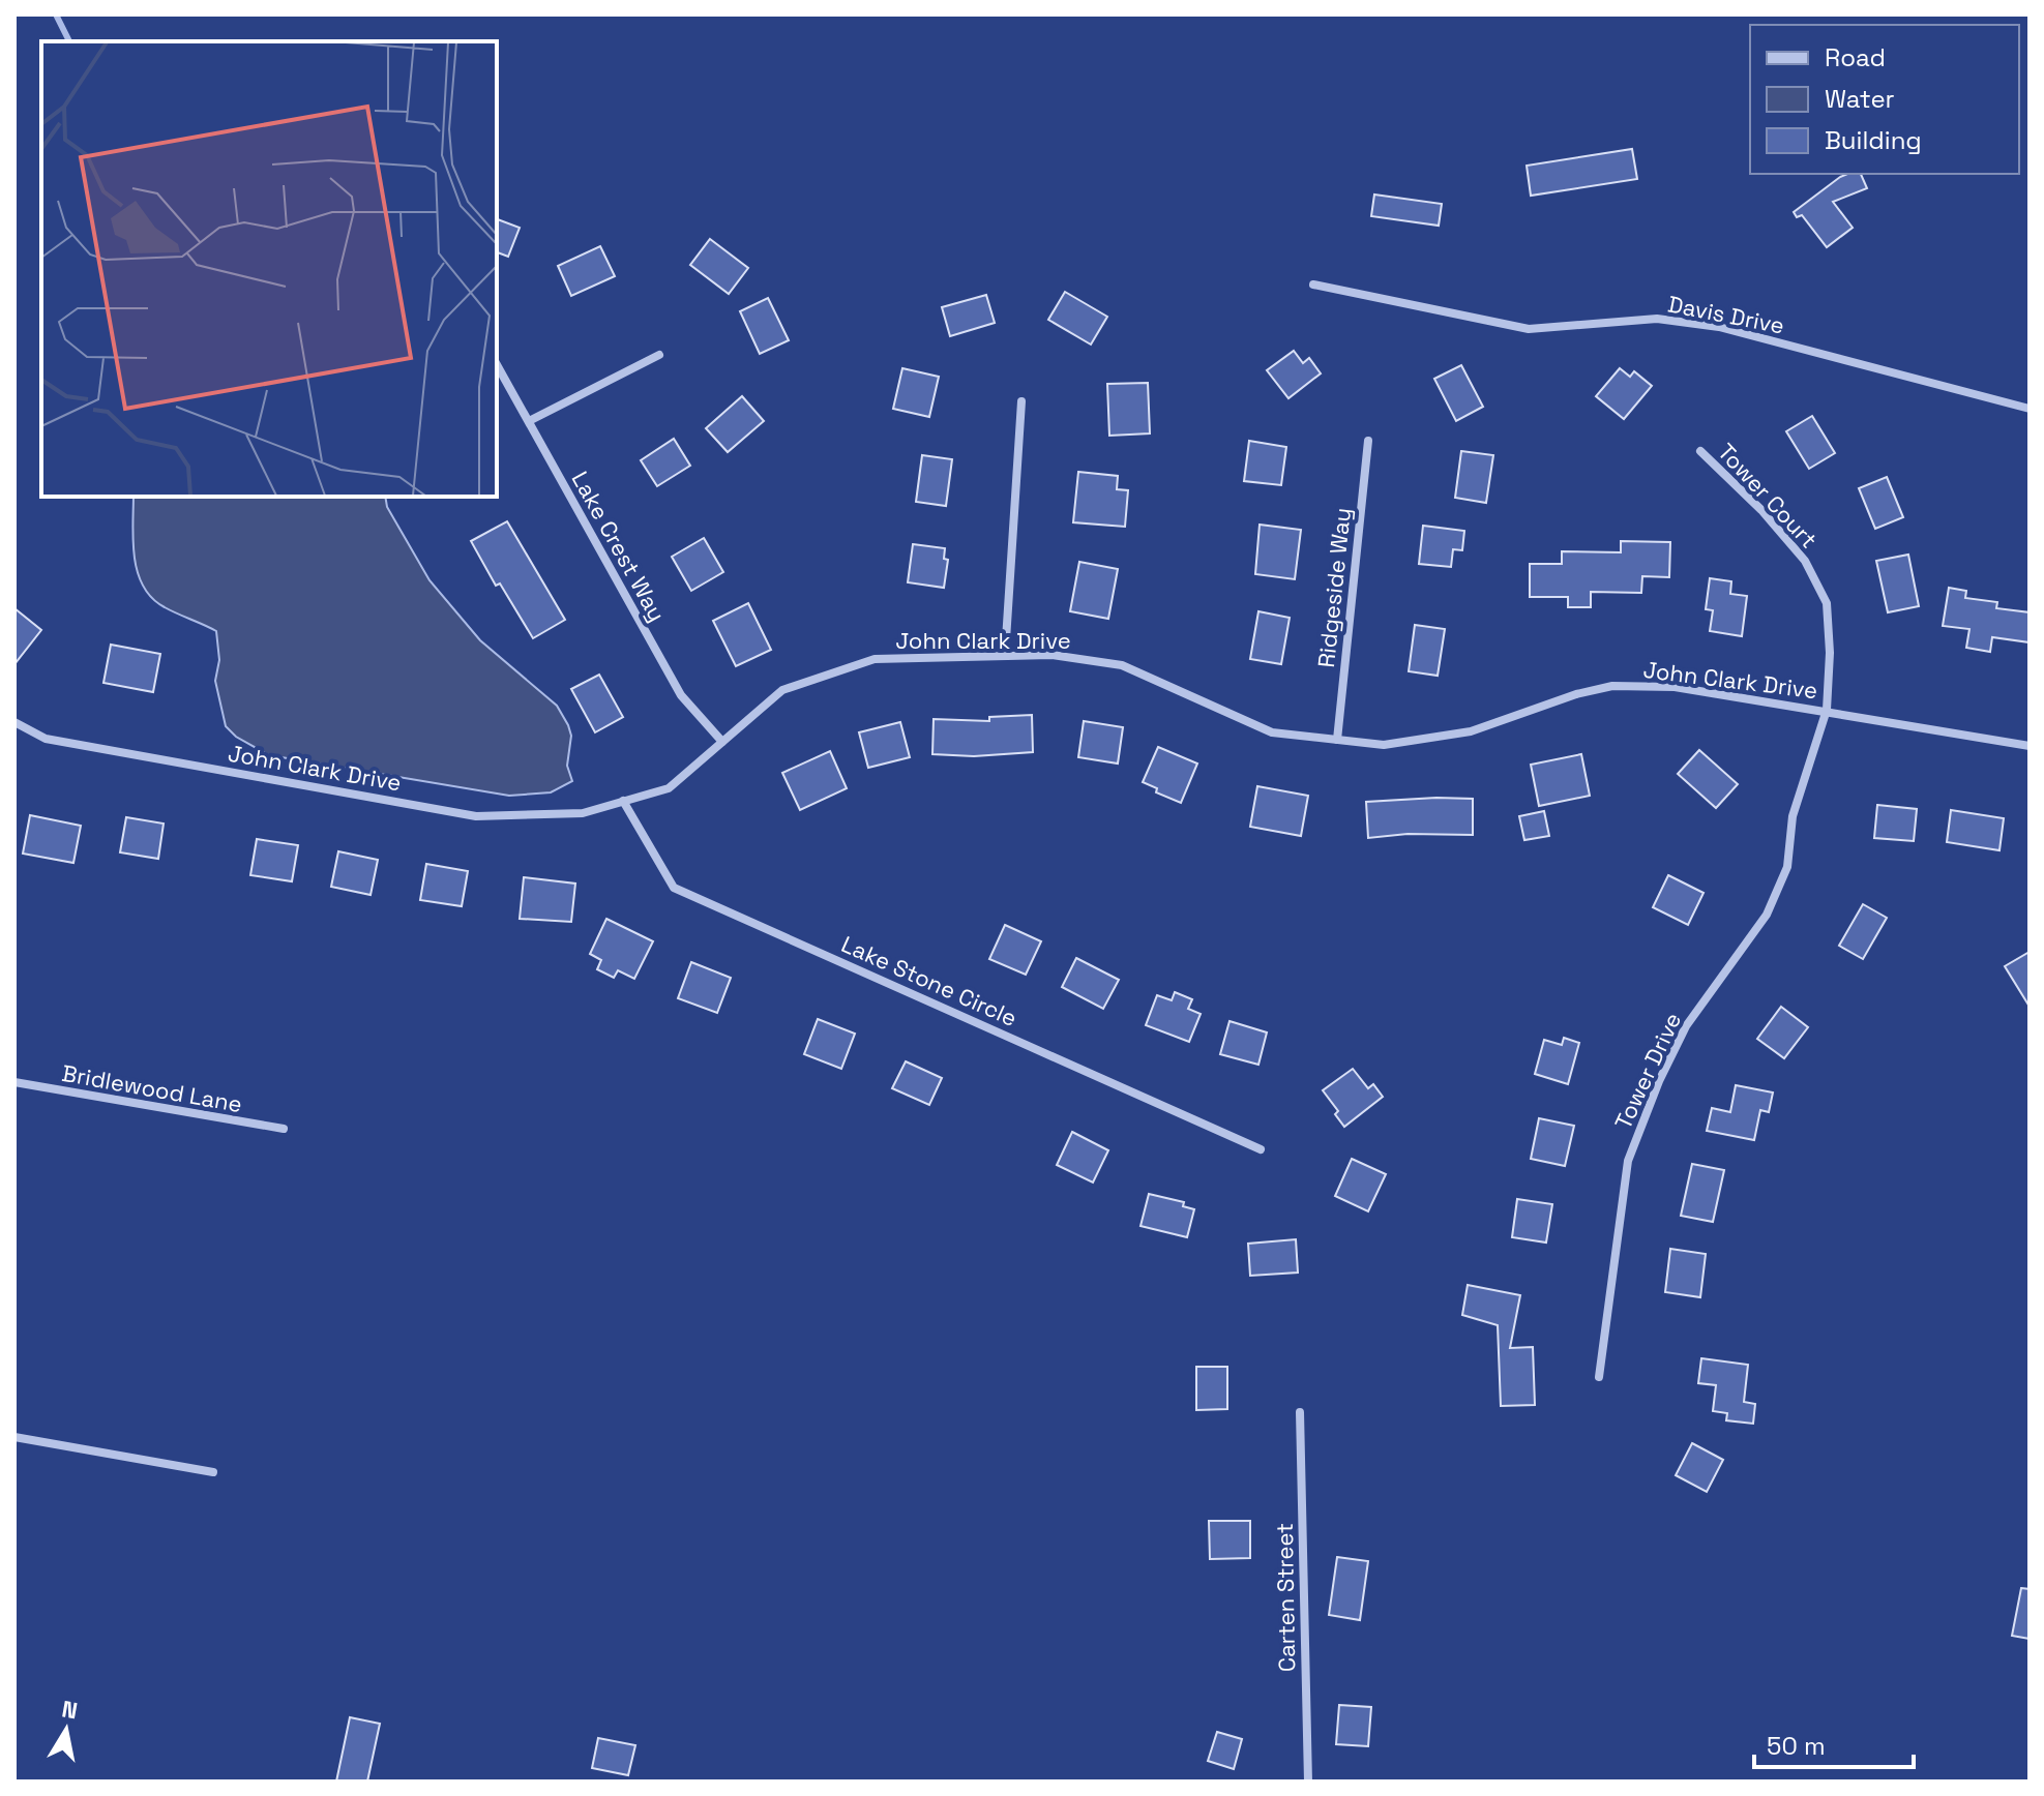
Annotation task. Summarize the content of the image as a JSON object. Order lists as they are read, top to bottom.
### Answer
{
  "streets": {
    "street": [
      "Davis Drive",
      "Tower Court",
      "Lake Crest Way",
      "Ridgeside Way",
      "John Clark Drive",
      "Lake Stone Circle",
      "Tower Drive",
      "Bridlewood Lane",
      "Carten Street"
    ]
  },
  "crossings": [
    ["Tower Court", "John Clark Drive"],
    ["Tower Court", "Tower Drive"],
    ["Lake Crest Way", "John Clark Drive"],
    ["Ridgeside Way", "John Clark Drive"],
    ["John Clark Drive", "Lake Stone Circle"],
    ["John Clark Drive", "Tower Drive"]
  ],
  "legend": ["Road", "Water", "Building"],
  "scale_bar": "50 m",
  "north": "top"
}
